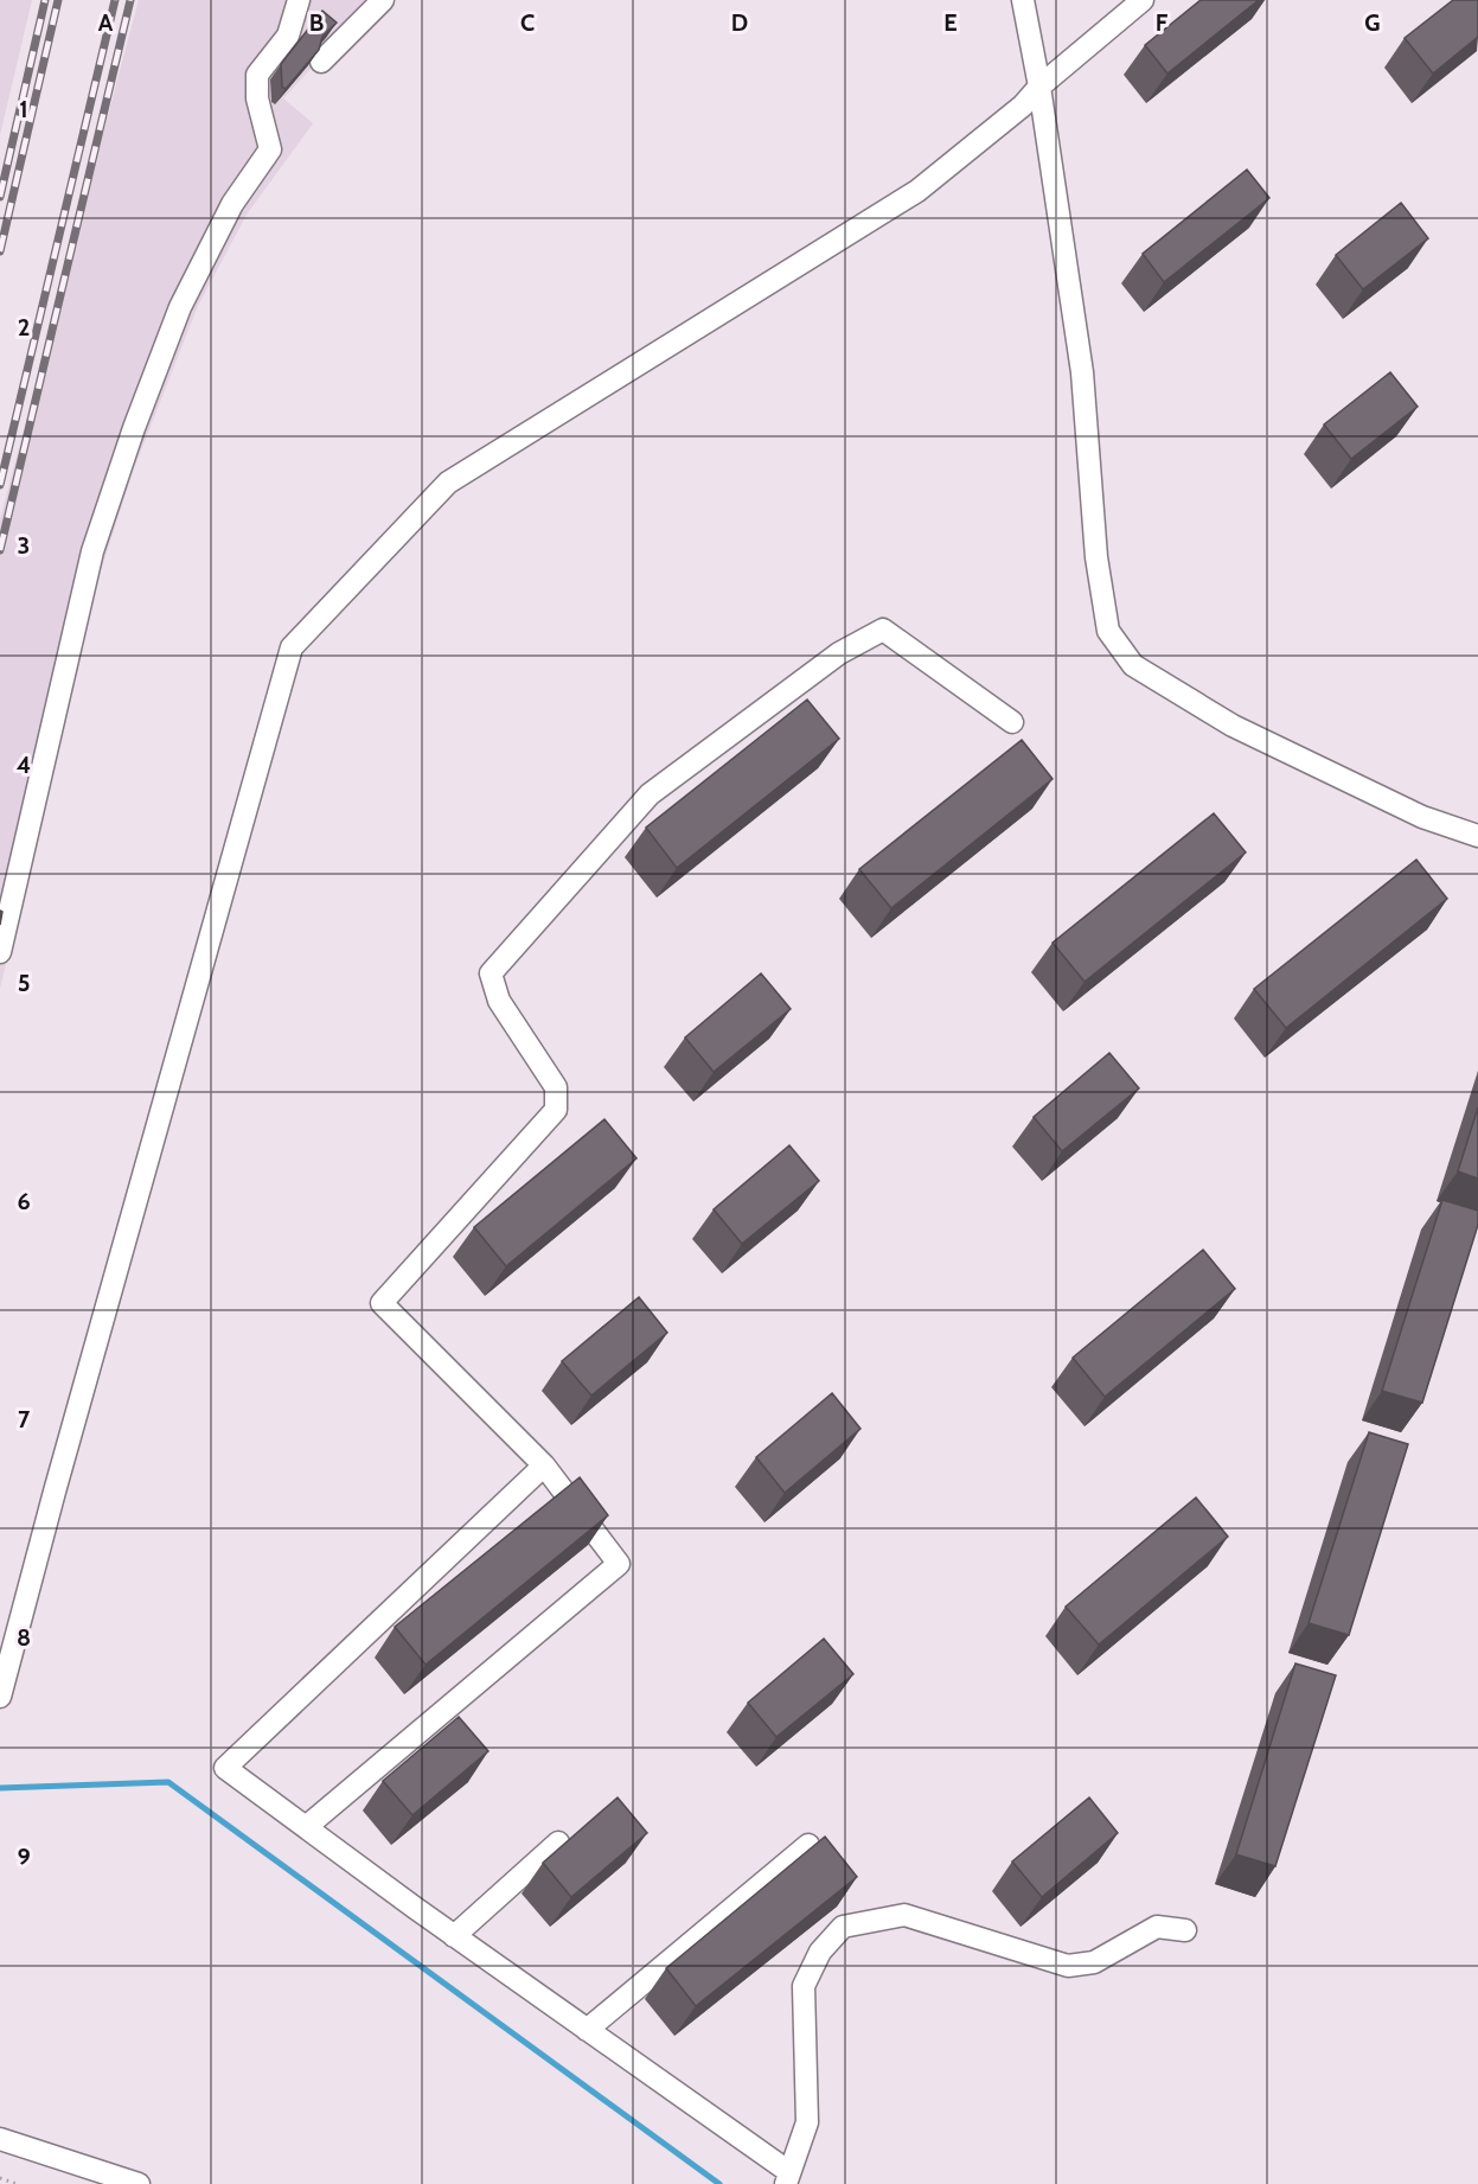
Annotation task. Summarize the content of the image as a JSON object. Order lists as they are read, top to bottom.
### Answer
{
  "grid": {
    "columns": [
      "A",
      "B",
      "C",
      "D",
      "E",
      "F",
      "G"
    ],
    "rows": [
      "1",
      "2",
      "3",
      "4",
      "5",
      "6",
      "7",
      "8",
      "9"
    ]
  }
}
